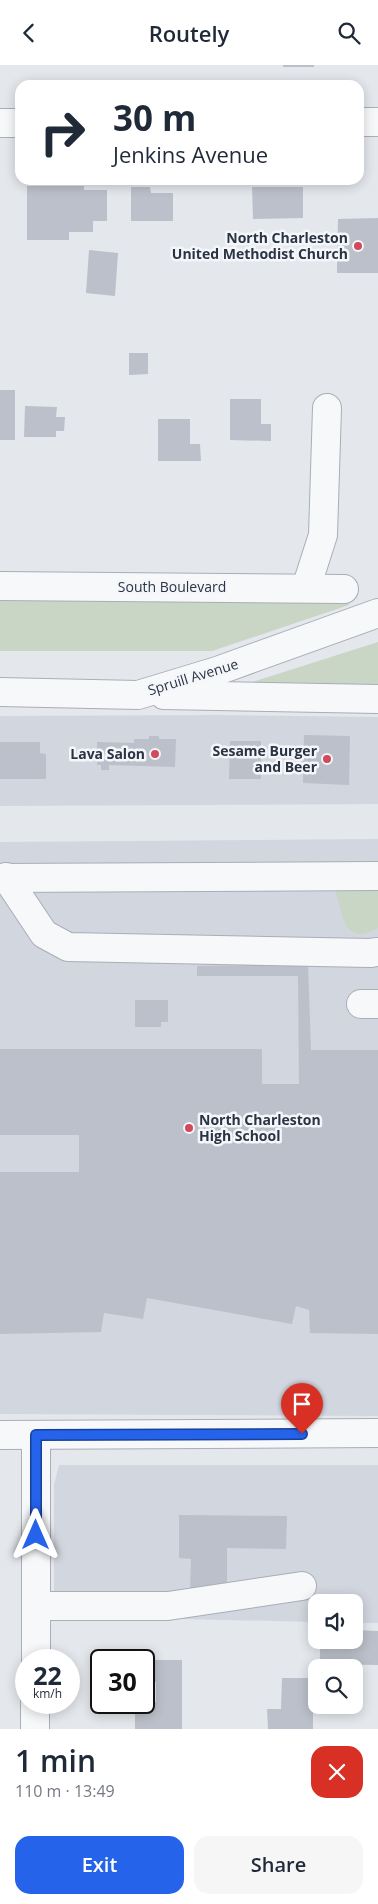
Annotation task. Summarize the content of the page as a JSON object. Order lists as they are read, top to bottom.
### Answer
{
  "streets": {
    "street": ["South Boulevard", "Spruill Avenue"]
  },
  "places": [
    "North Charleston United Methodist Church",
    "Lava Salon",
    "Sesame Burger and Beer",
    "North Charleston High School"
  ],
  "page": {
    "header": "Routely",
    "turn": ["30 m", "Jenkins Avenue"],
    "speed": "22 km/h",
    "limit": "30",
    "heading": ["1 min", "110 m · 13:49"],
    "buttons": ["Exit", "Share"]
  }
}
